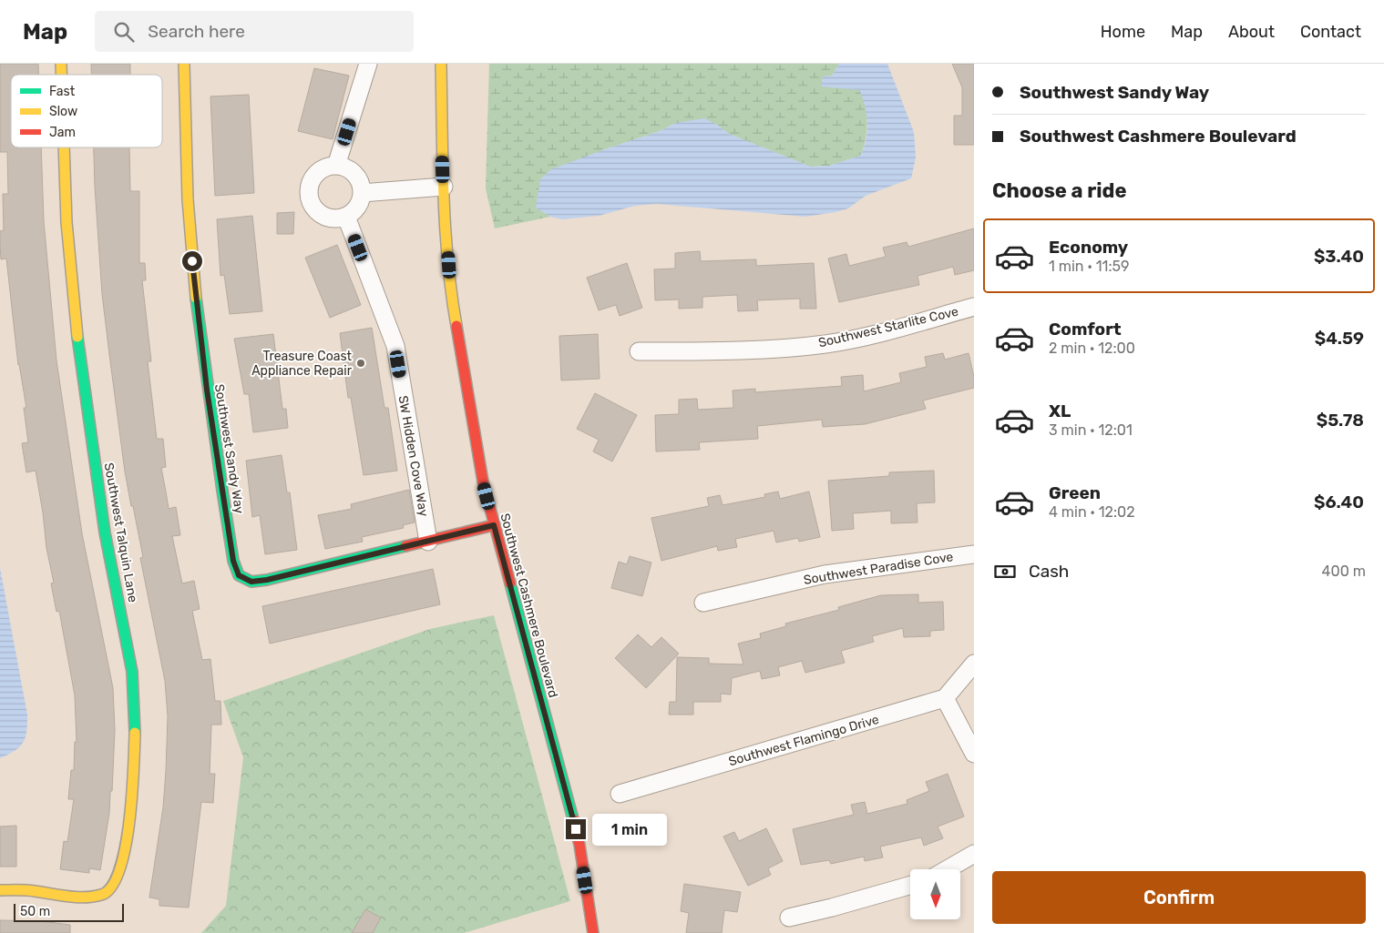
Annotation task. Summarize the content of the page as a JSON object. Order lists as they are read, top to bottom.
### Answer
{
  "streets": {
    "street": [
      "Southwest Starlite Cove",
      "Southwest Sandy Way",
      "SW Hidden Cove Way",
      "Southwest Talquin Lane",
      "Southwest Paradise Cove",
      "Southwest Cashmere Boulevard",
      "Southwest Flamingo Drive"
    ]
  },
  "crossings": [
    ["Southwest Sandy Way", "SW Hidden Cove Way"],
    ["Southwest Sandy Way", "Southwest Cashmere Boulevard"]
  ],
  "places": ["Treasure Coast Appliance Repair"],
  "legend": ["Fast", "Slow", "Jam"],
  "scale_bar": "50 m",
  "north": "bottom",
  "page": {
    "header": "Map",
    "search": "Search here",
    "nav": [
      "Home",
      "Map",
      "About",
      "Contact"
    ],
    "banner": ["Southwest Sandy Way", "Southwest Cashmere Boulevard"],
    "heading": "Choose a ride",
    "list": [
      {
        "name": "Economy",
        "note": "1 min · 11:59",
        "value": "$3.40"
      },
      {
        "name": "Comfort",
        "note": "2 min · 12:00",
        "value": "$4.59"
      },
      {
        "name": "XL",
        "note": "3 min · 12:01",
        "value": "$5.78"
      },
      {
        "name": "Green",
        "note": "4 min · 12:02",
        "value": "$6.40"
      }
    ],
    "pay": ["Cash", "400 m"],
    "bubble": "1 min",
    "buttons": "Confirm",
    "scale": "50 m"
  }
}
